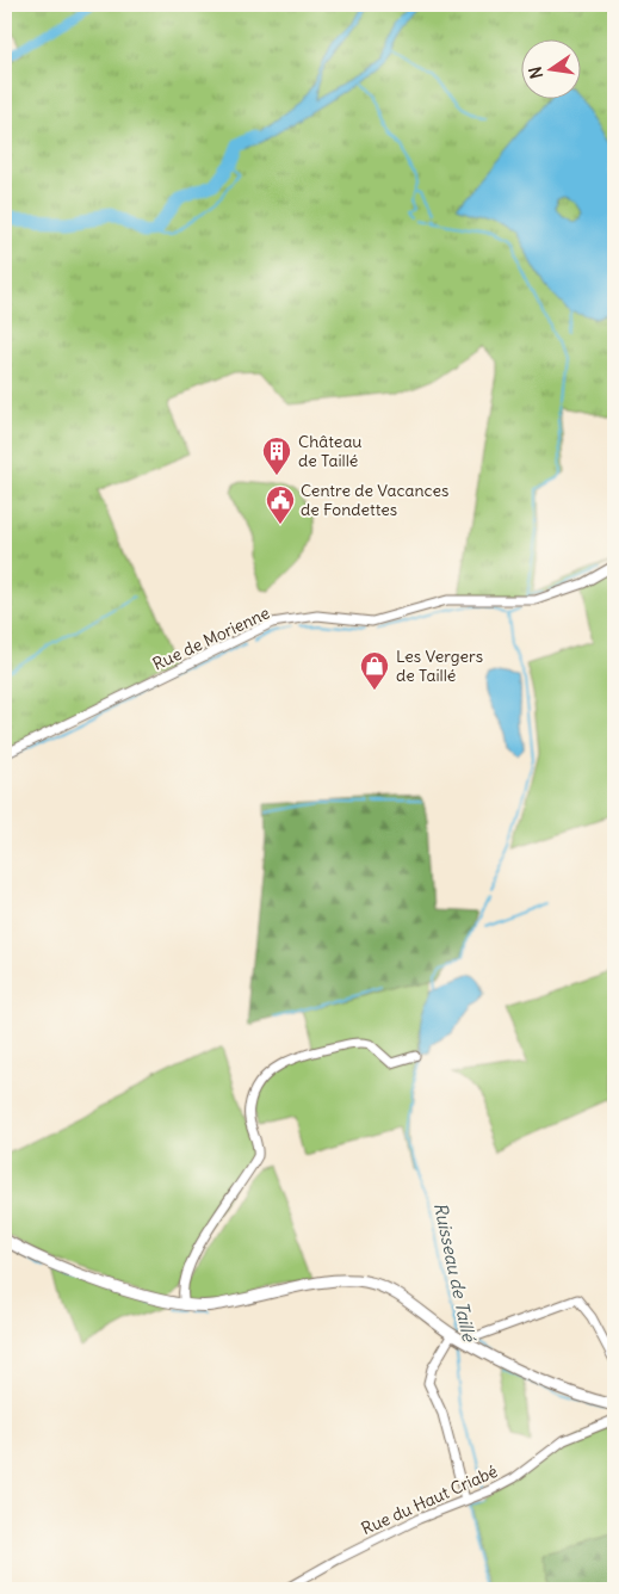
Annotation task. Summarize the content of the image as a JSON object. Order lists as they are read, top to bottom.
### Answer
{
  "streets": {
    "street": ["Rue de Morienne", "Rue du Haut Criabé"]
  },
  "water": ["Ruisseau de Taillé"],
  "places": {
    "building": ["Château de Taillé"],
    "public building": ["Centre de Vacances de Fondettes"],
    "shop": ["Les Vergers de Taillé"]
  },
  "north": "left"
}
